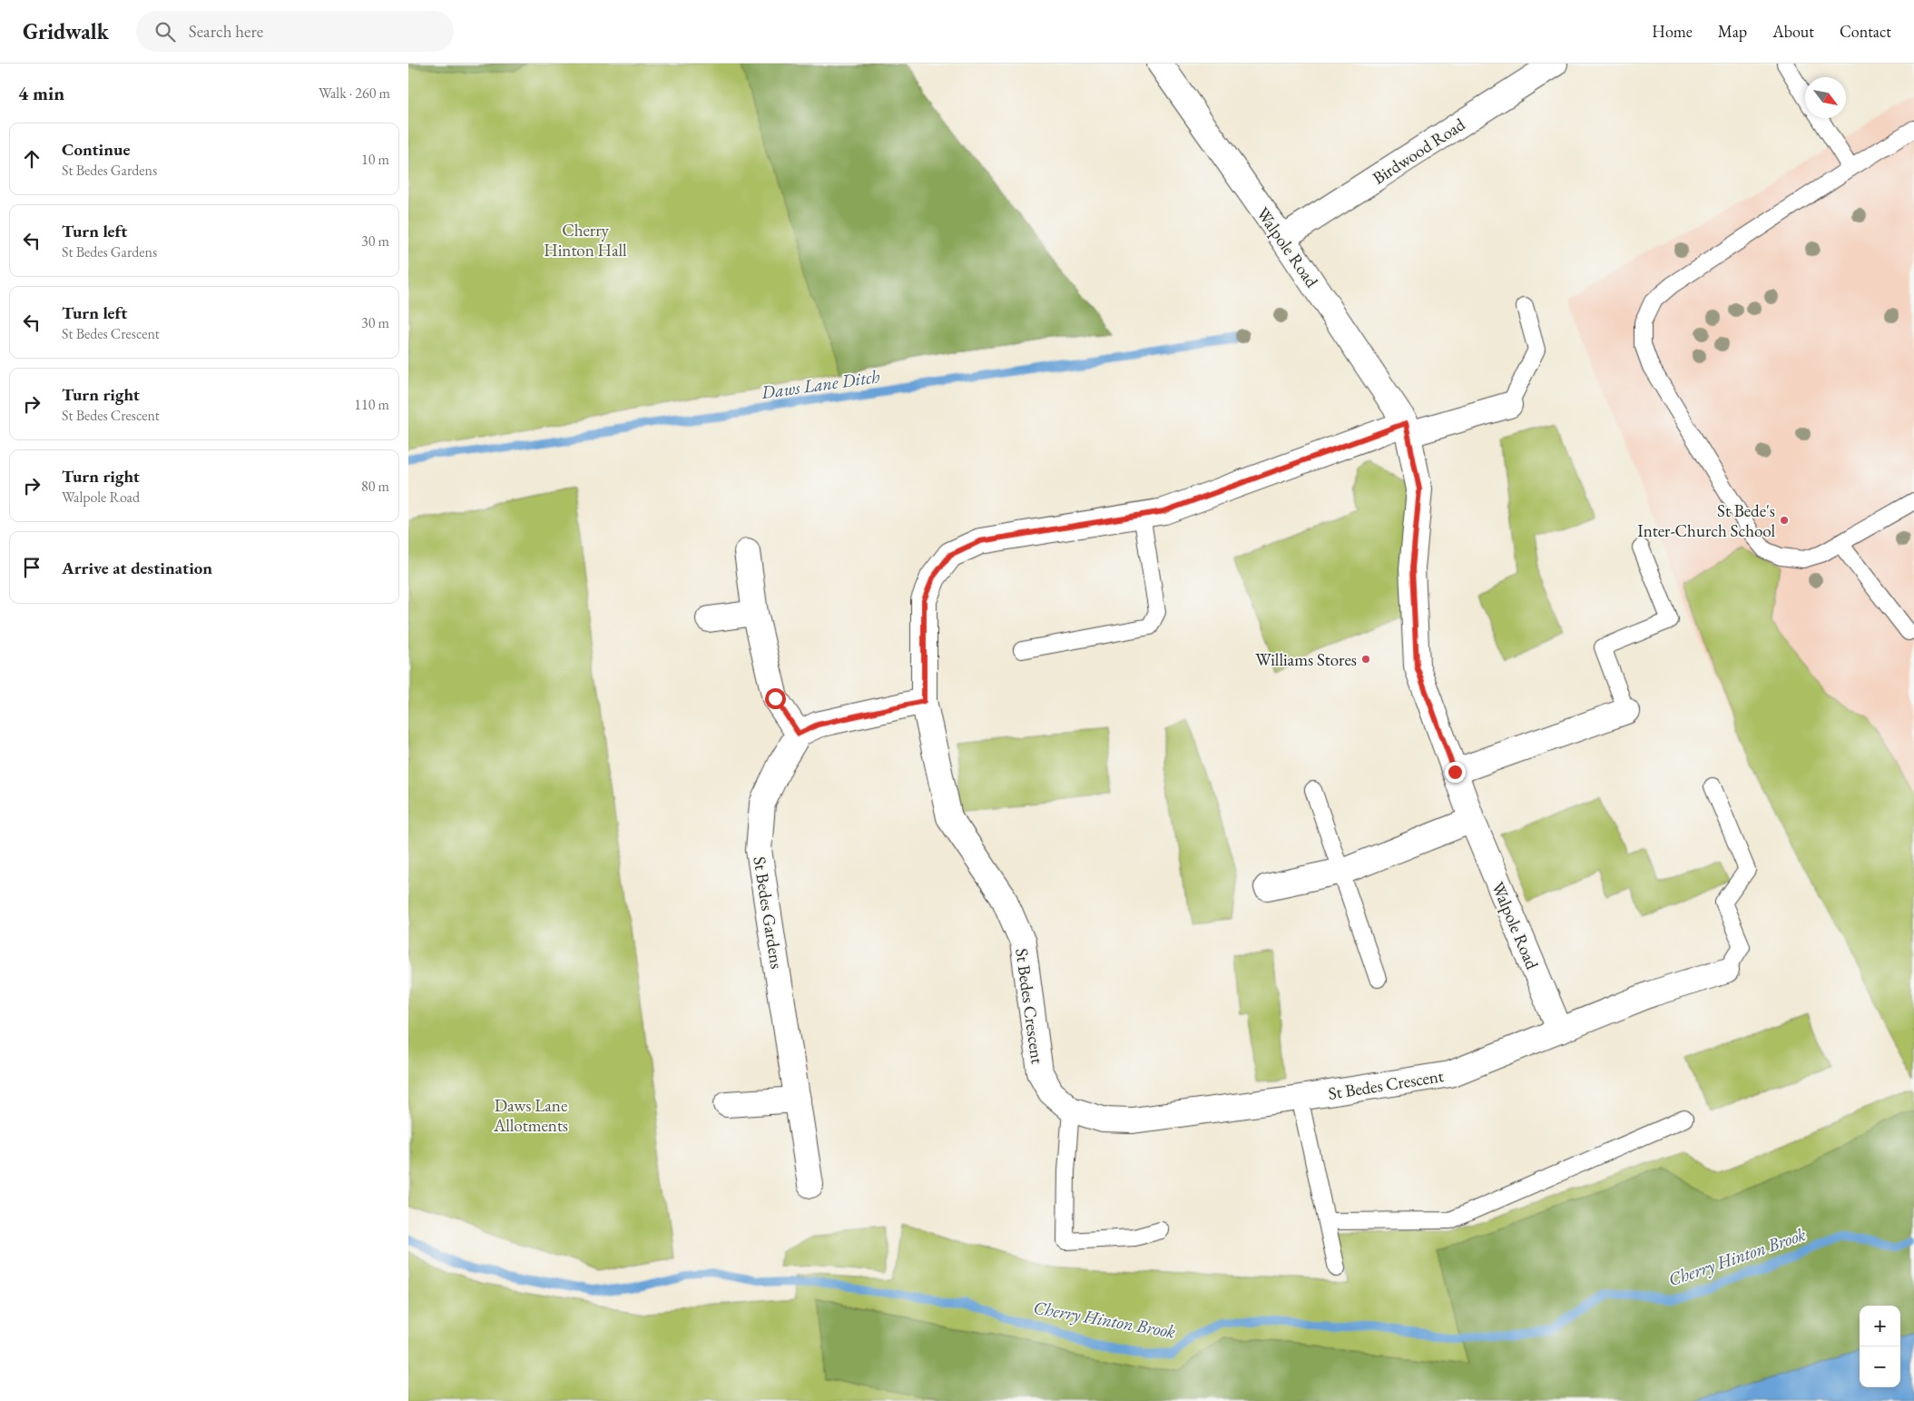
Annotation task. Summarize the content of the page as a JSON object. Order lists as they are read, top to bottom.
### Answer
{
  "streets": {
    "street": [
      "Birdwood Road",
      "Walpole Road",
      "St Bedes Gardens",
      "St Bedes Crescent"
    ]
  },
  "crossings": [
    ["Birdwood Road", "Walpole Road"],
    ["Walpole Road", "St Bedes Crescent"]
  ],
  "water": ["Daws Lane Ditch", "Cherry Hinton Brook"],
  "parks": ["Cherry Hinton Hall", "Daws Lane Allotments"],
  "places": ["St Bede's Inter-Church School", "Williams Stores"],
  "north": "bottom right",
  "page": {
    "header": "Gridwalk",
    "search": "Search here",
    "nav": [
      "Home",
      "Map",
      "About",
      "Contact"
    ],
    "heading": ["4 min", "Walk · 260 m"],
    "list": [
      ["Continue", "St Bedes Gardens", "10 m"],
      ["Turn left", "St Bedes Gardens", "30 m"],
      ["Turn left", "St Bedes Crescent", "30 m"],
      ["Turn right", "St Bedes Crescent", "110 m"],
      ["Turn right", "Walpole Road", "80 m"],
      "Arrive at destination"
    ],
    "map_buttons": ["+", "−"]
  }
}
